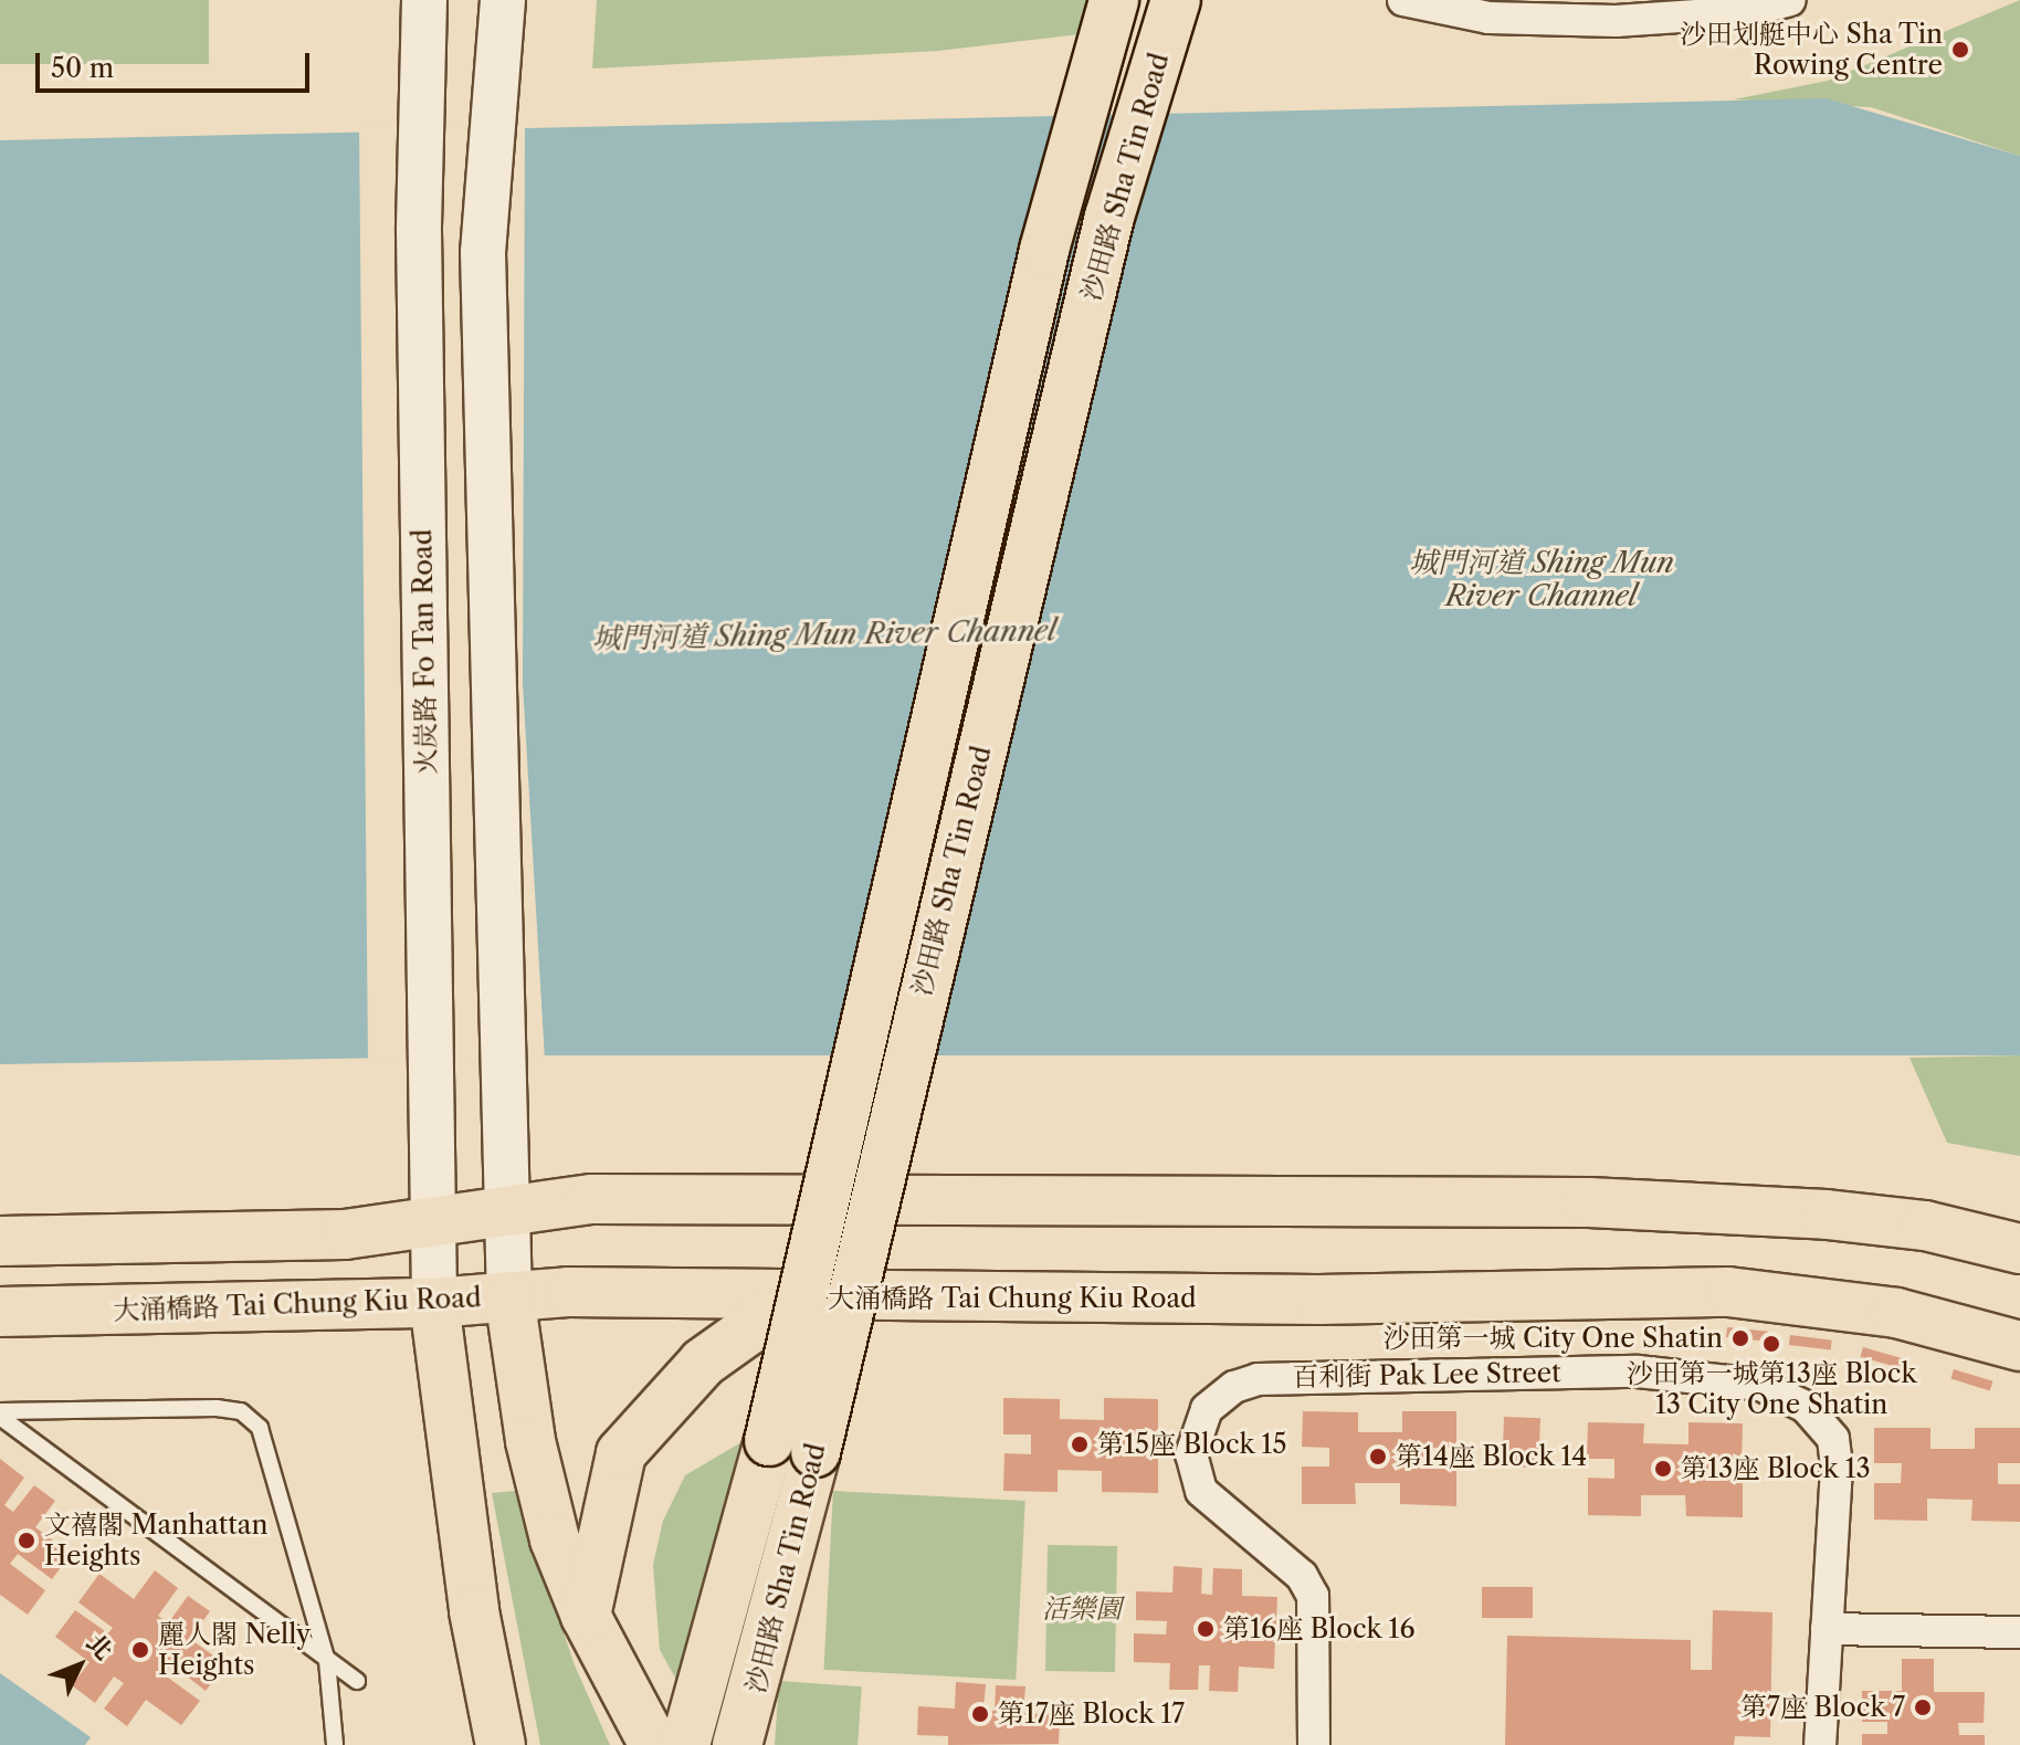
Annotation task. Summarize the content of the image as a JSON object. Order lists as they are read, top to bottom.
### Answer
{
  "streets": {
    "main road": ["沙田路 Sha Tin Road", "火炭路 Fo Tan Road", "大涌橋路 Tai Chung Kiu Road"],
    "street": ["百利街 Pak Lee Street"]
  },
  "crossings": [
    ["火炭路 Fo Tan Road", "大涌橋路 Tai Chung Kiu Road"]
  ],
  "water": ["城門河道 Shing Mun River Channel"],
  "parks": ["活樂園"],
  "places": [
    "沙田划艇中心 Sha Tin Rowing Centre",
    "沙田第一城 City One Shatin",
    "沙田第一城第13座 Block 13 City One Shatin",
    "第15座 Block 15",
    "第14座 Block 14",
    "第13座 Block 13",
    "文禧閣 Manhattan Heights",
    "第16座 Block 16",
    "麗人閣 Nelly Heights",
    "第7座 Block 7",
    "第17座 Block 17"
  ],
  "scale_bar": "50 m",
  "north": "top right"
}
